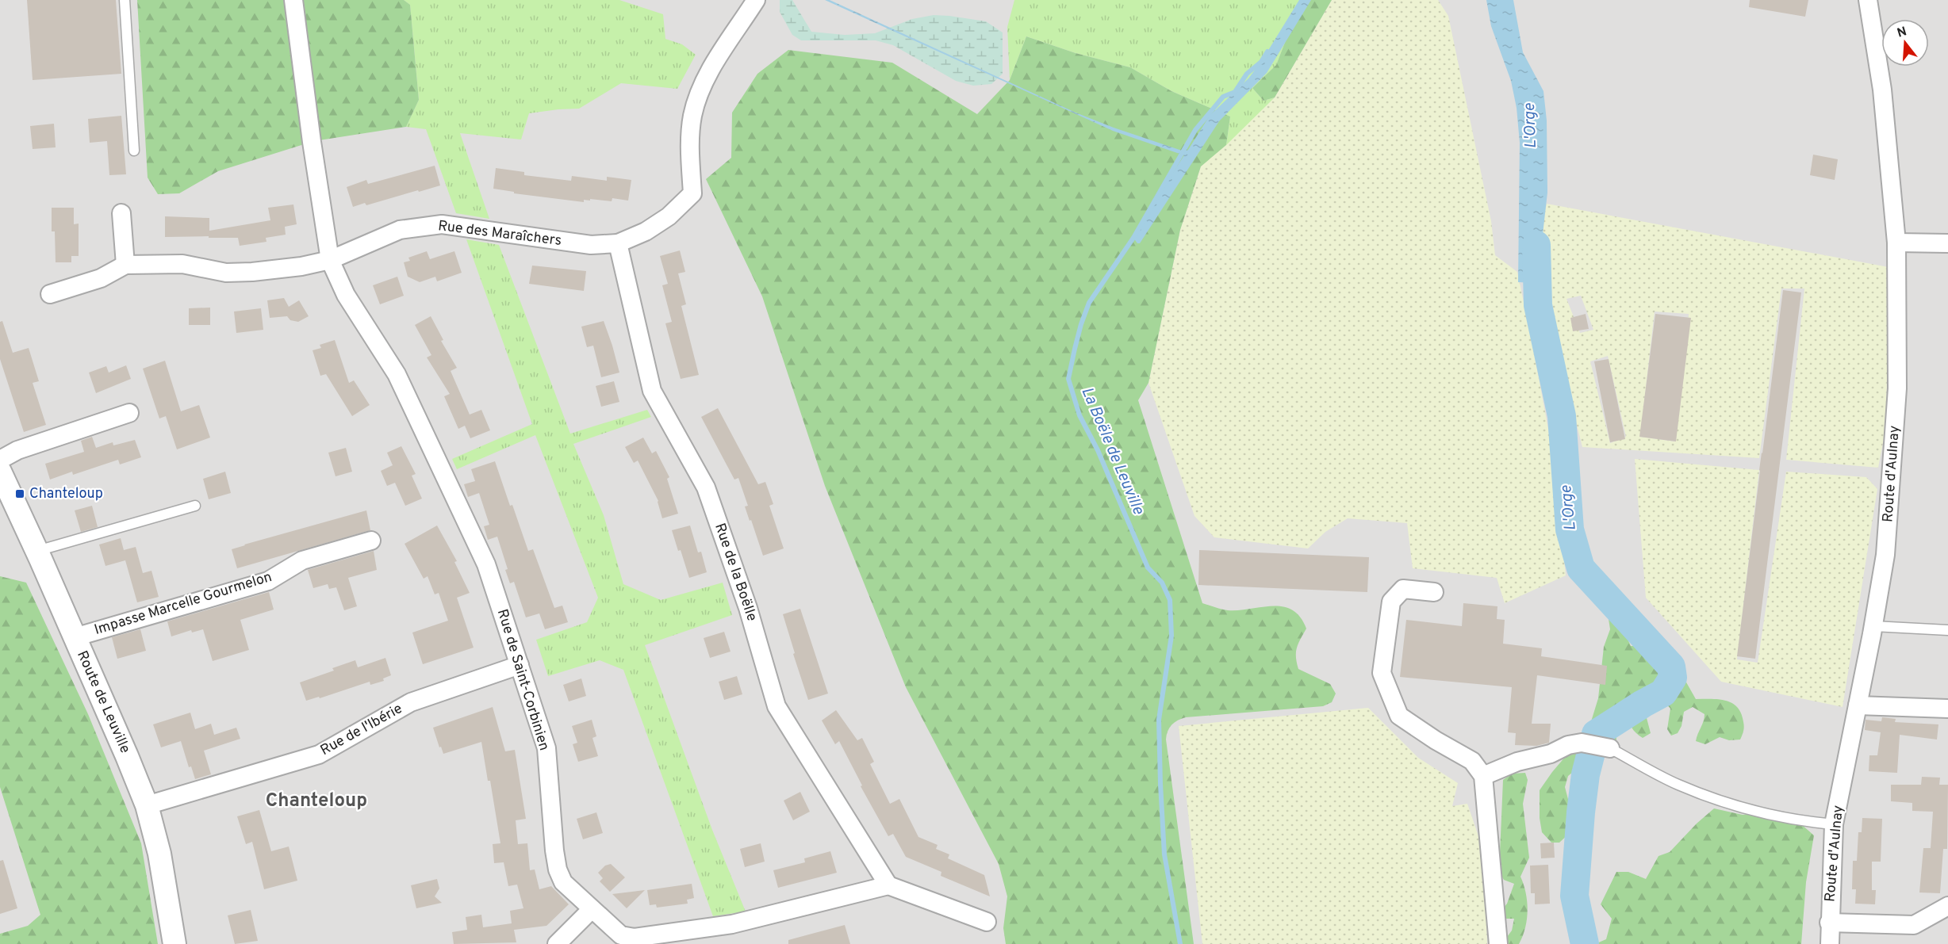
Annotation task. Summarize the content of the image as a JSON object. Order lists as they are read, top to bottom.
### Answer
{
  "streets": {
    "street": [
      "Rue des Maraîchers",
      "Route d'Aulnay",
      "Rue de la Boëlle",
      "Impasse Marcelle Gourmelon",
      "Rue de Saint-Corbinien",
      "Route de Leuville",
      "Rue de l'Ibérie"
    ]
  },
  "crossings": [
    ["Rue des Maraîchers", "Rue de la Boëlle"],
    ["Rue des Maraîchers", "Rue de Saint-Corbinien"],
    ["Rue de la Boëlle", "Rue de Saint-Corbinien"],
    ["Impasse Marcelle Gourmelon", "Route de Leuville"],
    ["Rue de Saint-Corbinien", "Rue de l'Ibérie"],
    ["Route de Leuville", "Rue de l'Ibérie"]
  ],
  "districts": ["Chanteloup"],
  "water": ["L'Orge", "La Boële de Leuville"],
  "places": {
    "transit": ["Chanteloup"]
  },
  "north": "top"
}
